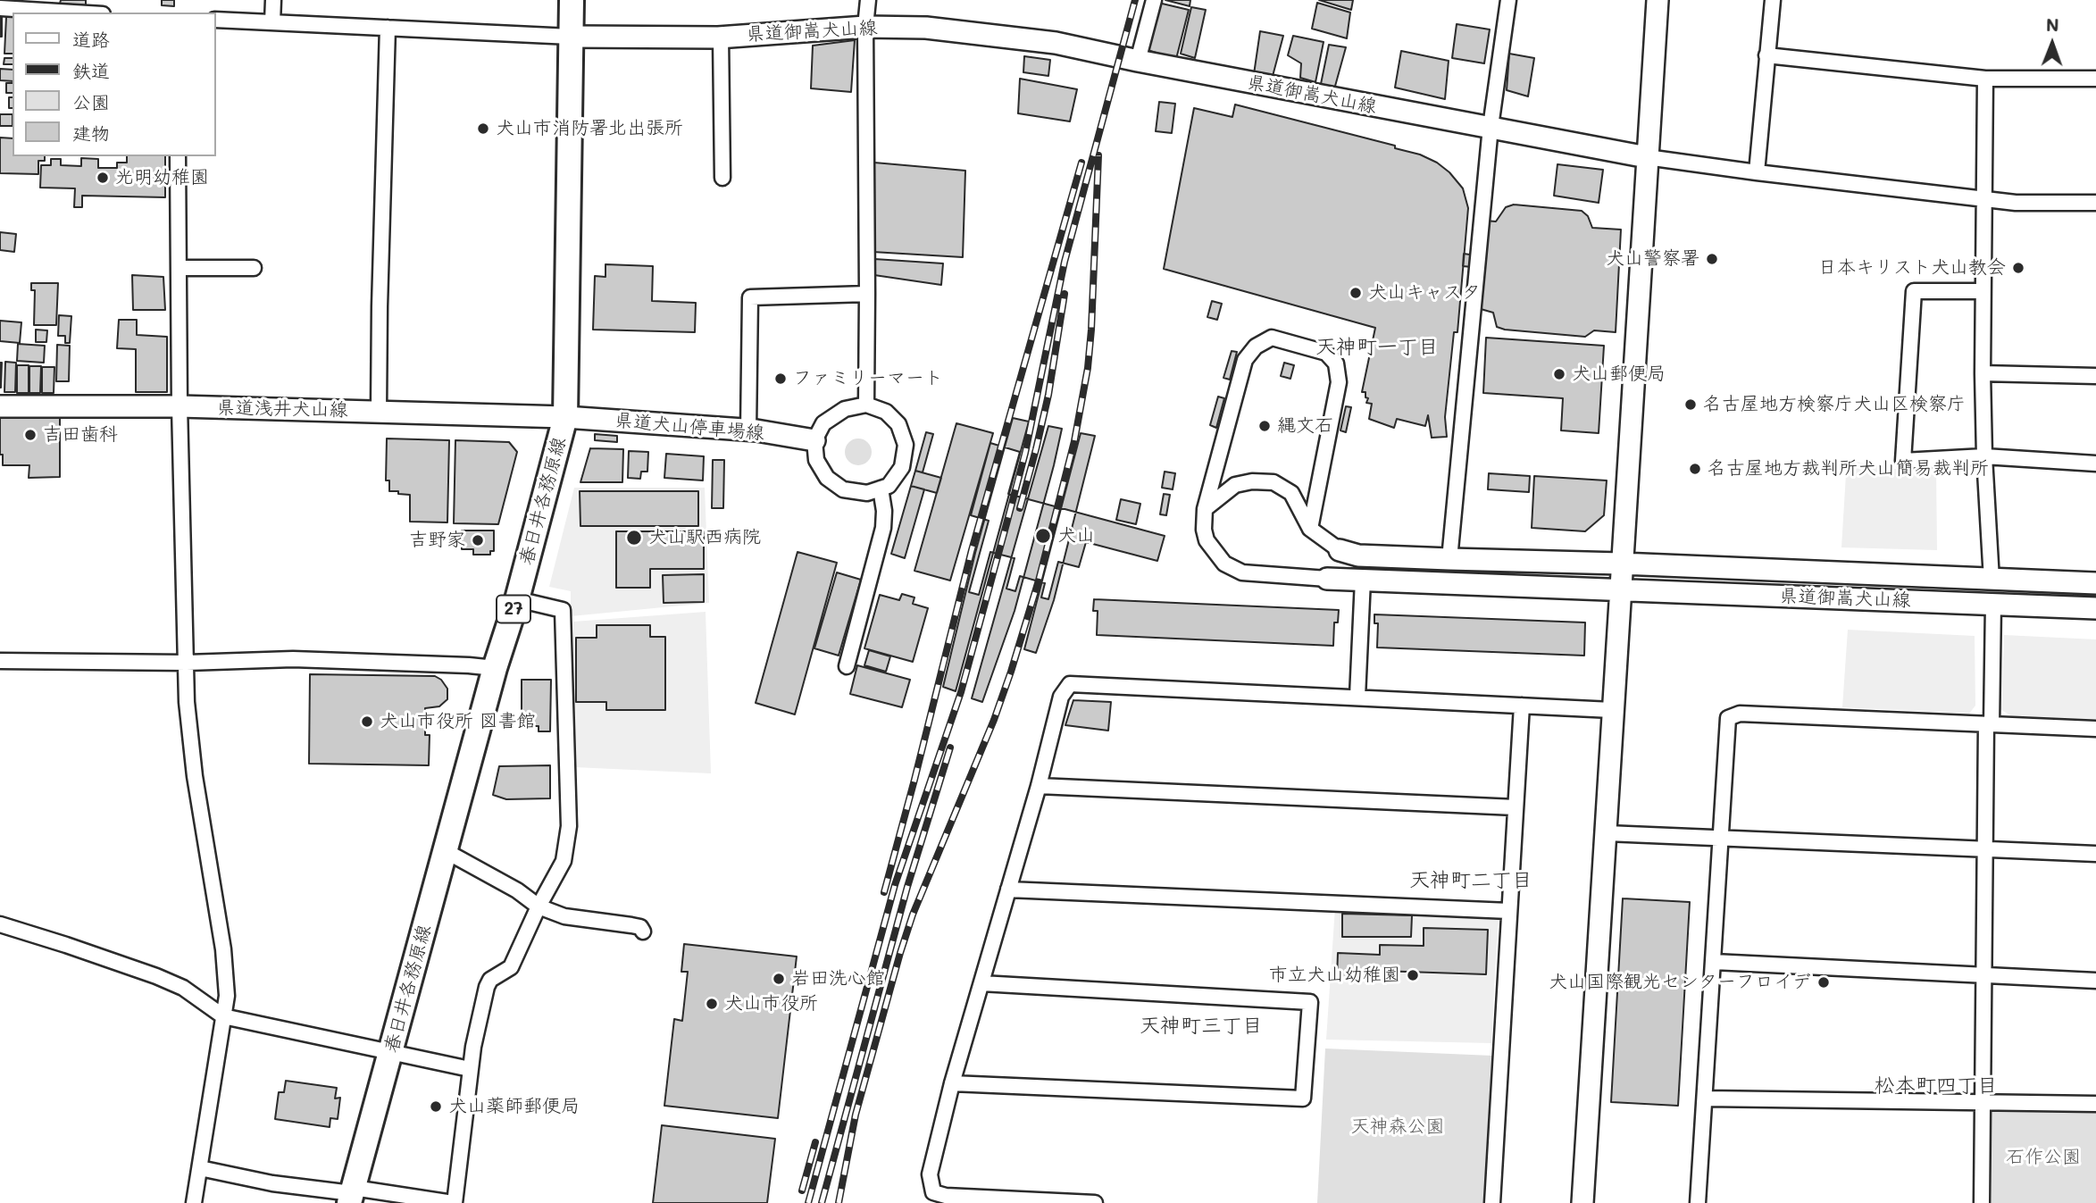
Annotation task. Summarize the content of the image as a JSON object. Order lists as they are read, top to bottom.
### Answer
{
  "streets": {
    "main road": [
      "県道御嵩犬山線",
      "県道浅井犬山線",
      "県道犬山停車場線",
      "春日井各務原線",
      "27"
    ]
  },
  "crossings": [
    ["県道御嵩犬山線", "春日井各務原線"],
    ["県道浅井犬山線", "県道犬山停車場線"],
    ["県道浅井犬山線", "春日井各務原線"],
    ["県道犬山停車場線", "春日井各務原線"]
  ],
  "districts": [
    "天神町一丁目",
    "天神町二丁目",
    "天神町三丁目",
    "松本町四丁目"
  ],
  "parks": ["天神森公園", "石作公園"],
  "places": [
    "犬山市消防署北出張所",
    "光明幼稚園",
    "犬山警察署",
    "日本キリスト犬山教会",
    "犬山キャスタ",
    "犬山郵便局",
    "ファミリーマート",
    "名古屋地方検察庁犬山区検察庁",
    "縄文石",
    "吉田歯科",
    "名古屋地方裁判所犬山簡易裁判所",
    "犬山",
    "犬山駅西病院",
    "吉野家",
    "犬山市役所 図書館",
    "市立犬山幼稚園",
    "岩田洗心館",
    "犬山国際観光センターフロイデ",
    "犬山市役所",
    "犬山薬師郵便局"
  ],
  "legend": [
    "道路",
    "鉄道",
    "公園",
    "建物"
  ],
  "north": "top"
}
